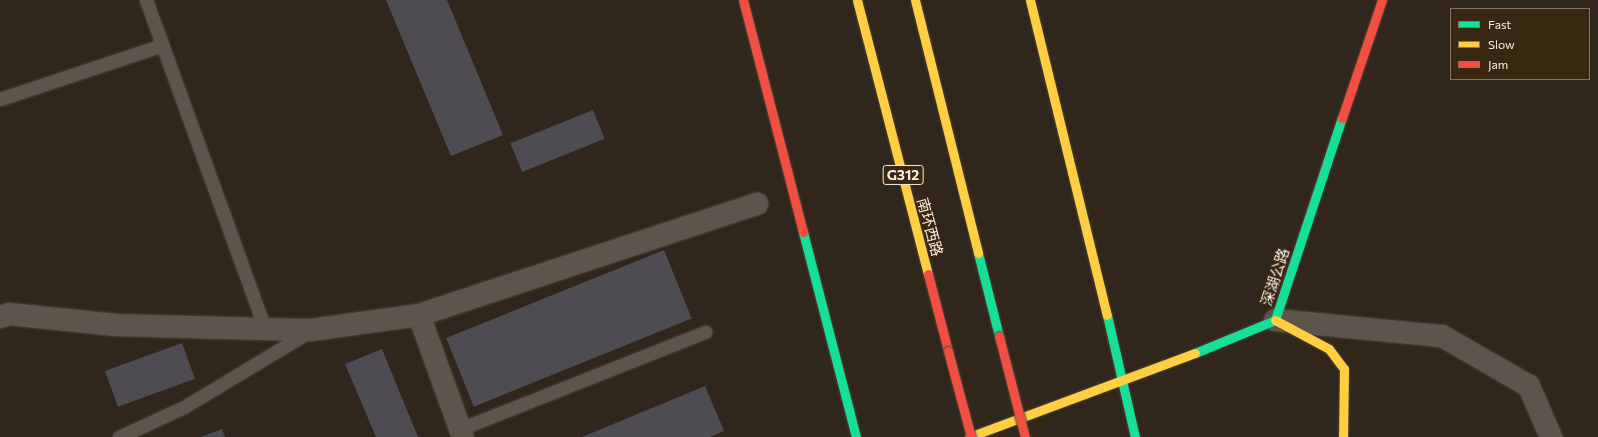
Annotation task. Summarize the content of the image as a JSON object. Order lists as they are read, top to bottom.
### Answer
{
  "streets": {
    "main road": ["G312", "南环西路", "深湖公路"]
  },
  "crossings": [
    ["南环西路", "深湖公路"]
  ],
  "legend": ["Fast", "Slow", "Jam"]
}
